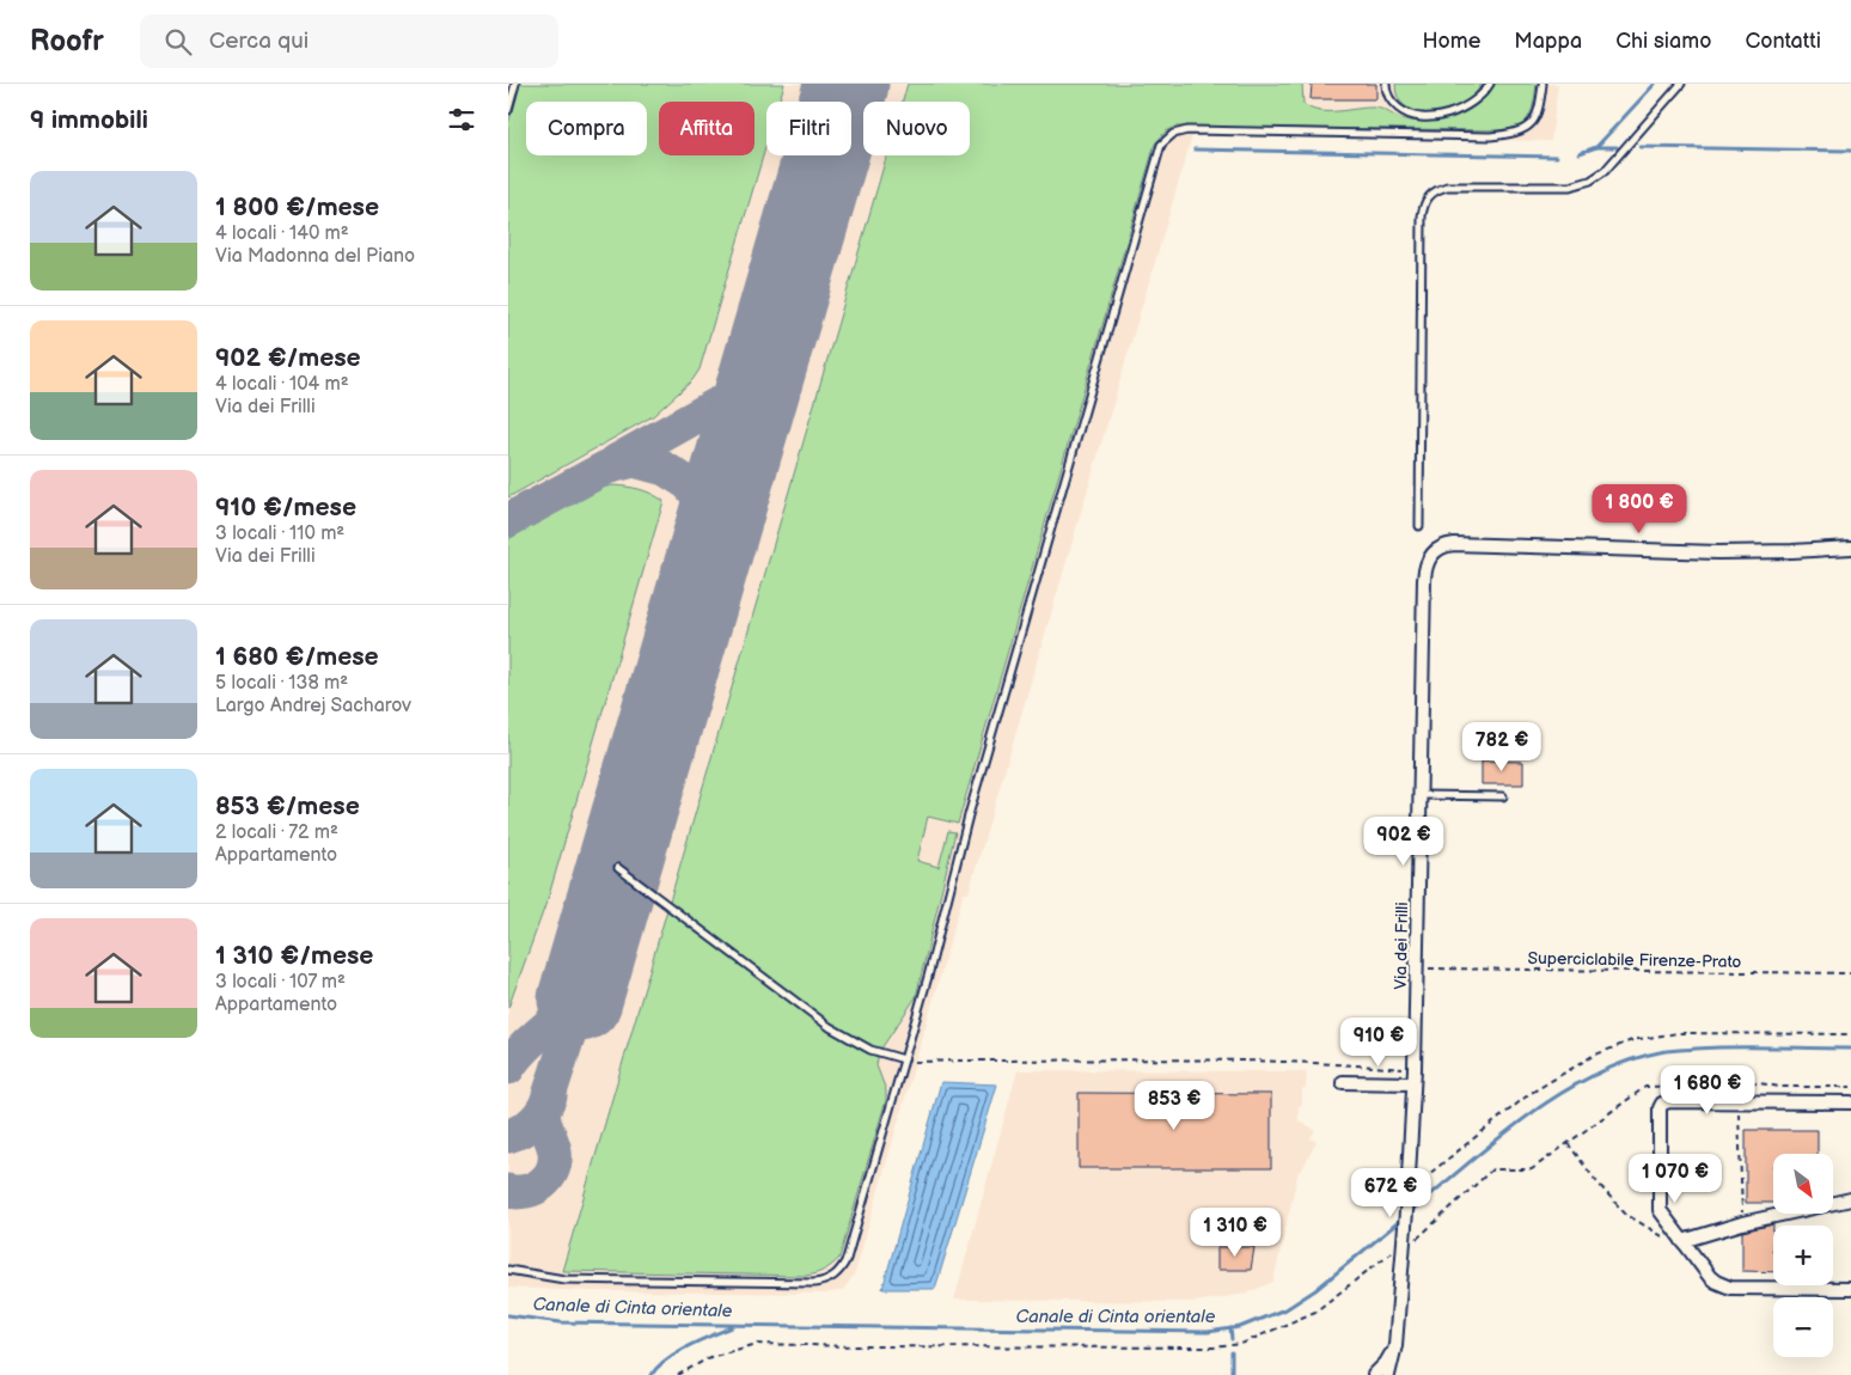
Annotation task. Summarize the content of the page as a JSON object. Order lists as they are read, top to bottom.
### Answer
{
  "streets": {
    "street": ["Via dei Frilli"],
    "path": ["Superciclabile Firenze-Prato"]
  },
  "crossings": [
    ["Via dei Frilli", "Superciclabile Firenze-Prato"]
  ],
  "water": ["Canale di Cinta orientale"],
  "north": "bottom right",
  "page": {
    "header": "Roofr",
    "search": "Cerca qui",
    "nav": [
      "Home",
      "Mappa",
      "Chi siamo",
      "Contatti"
    ],
    "heading": "9 immobili",
    "chip": [
      "Compra",
      "Affitta",
      "Filtri",
      "Nuovo"
    ],
    "list": [
      {
        "name": "1 800 €/mese",
        "note": "4 locali · 140 m² · Via Madonna del Piano"
      },
      {
        "name": "902 €/mese",
        "note": "4 locali · 104 m² · Via dei Frilli"
      },
      {
        "name": "910 €/mese",
        "note": "3 locali · 110 m² · Via dei Frilli"
      },
      {
        "name": "1 680 €/mese",
        "note": "5 locali · 138 m² · Largo Andrej Sacharov"
      },
      {
        "name": "853 €/mese",
        "note": "2 locali · 72 m² · Appartamento"
      },
      {
        "name": "1 310 €/mese",
        "note": "3 locali · 107 m² · Appartamento"
      }
    ],
    "price": [
      "1 800 €",
      "782 €",
      "902 €",
      "910 €",
      "1 680 €",
      "853 €",
      "1 070 €",
      "672 €",
      "1 310 €"
    ],
    "map_buttons": ["+", "−"]
  }
}
